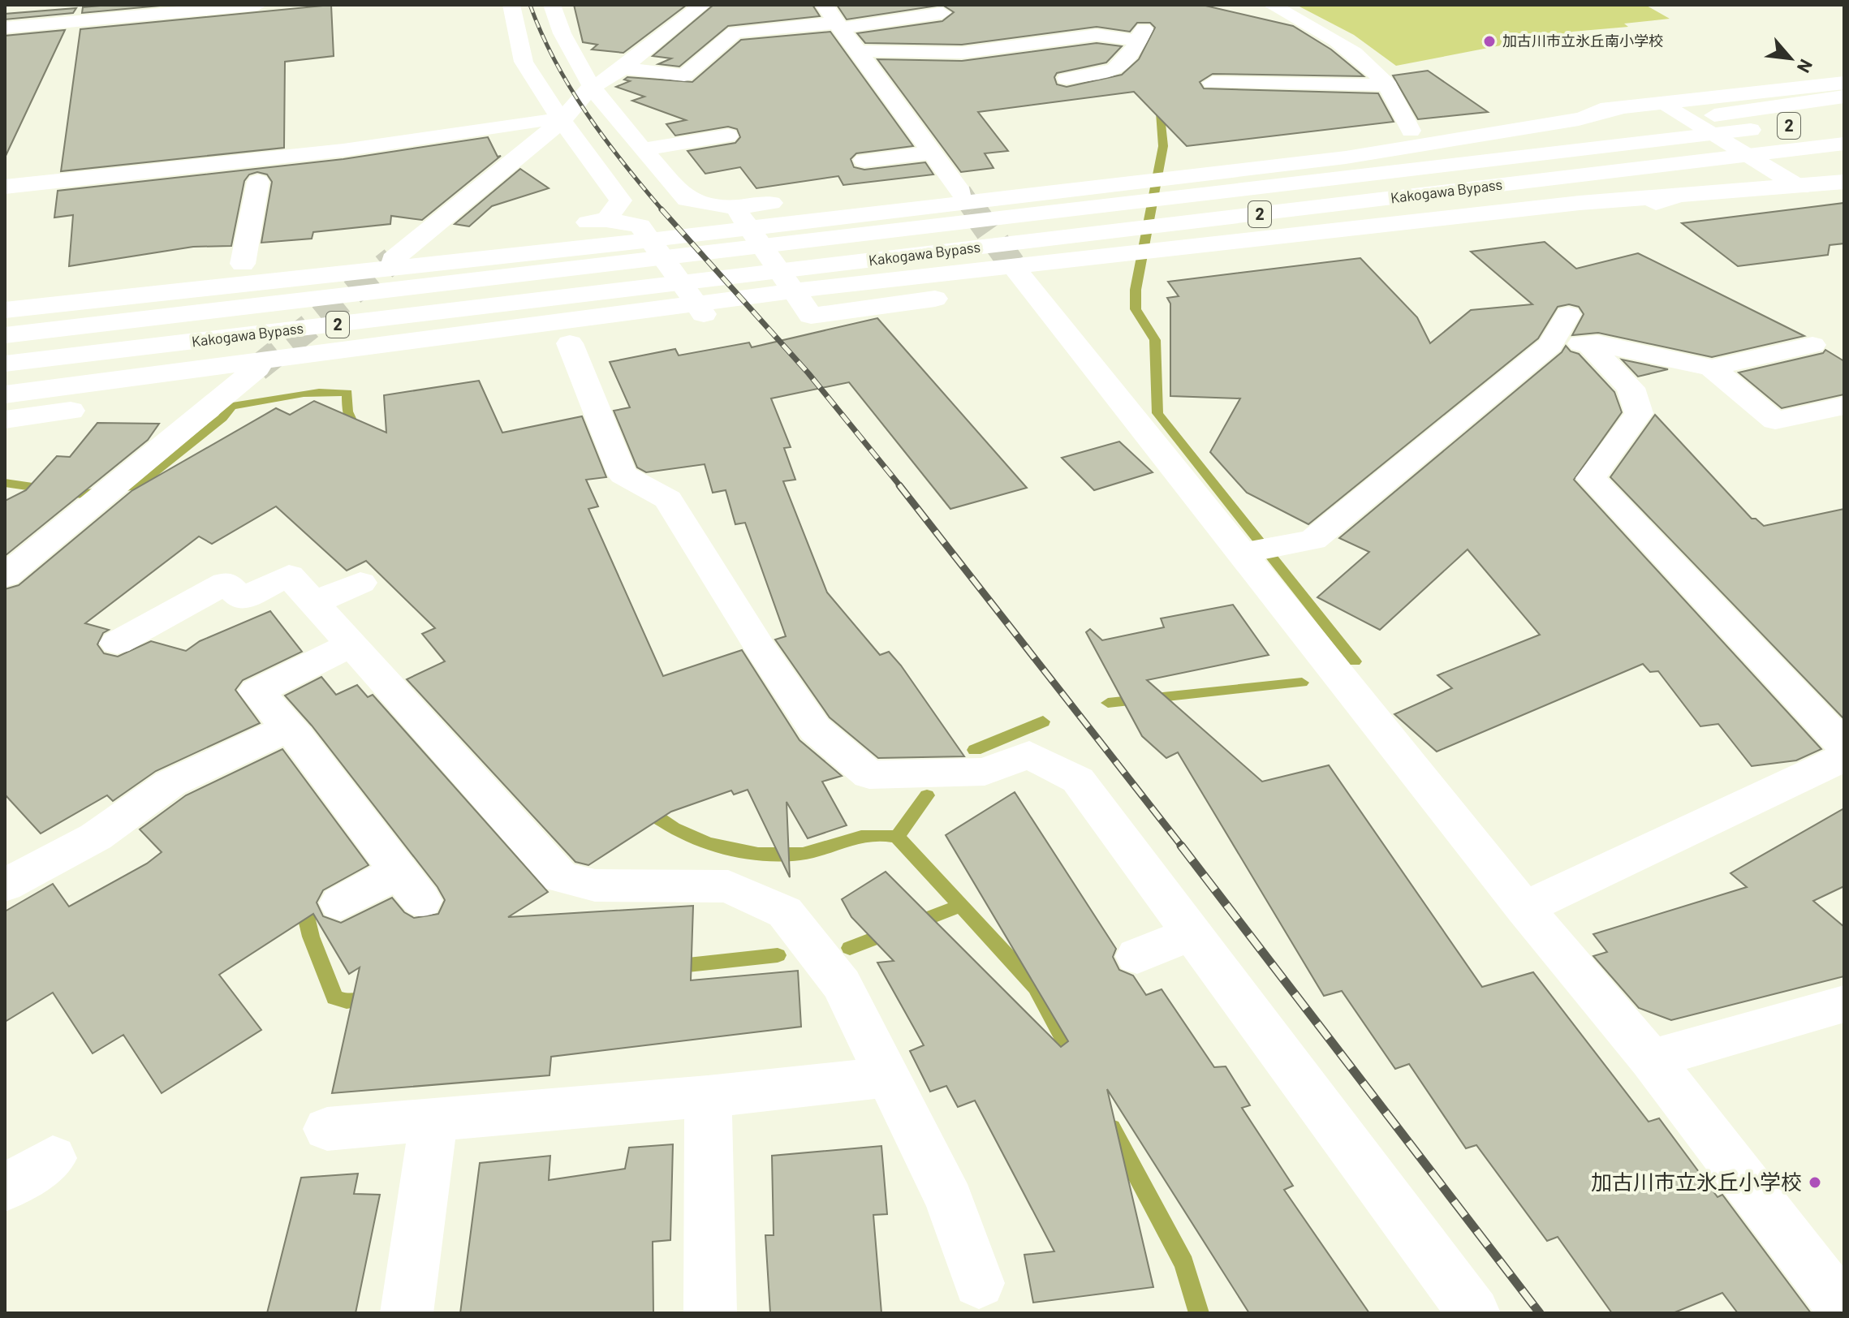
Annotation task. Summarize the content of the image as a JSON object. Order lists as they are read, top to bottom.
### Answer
{
  "streets": {
    "main road": ["2", "Kakogawa Bypass"]
  },
  "places": ["加古川市立氷丘南小学校", "加古川市立氷丘小学校"],
  "north": "bottom right"
}
